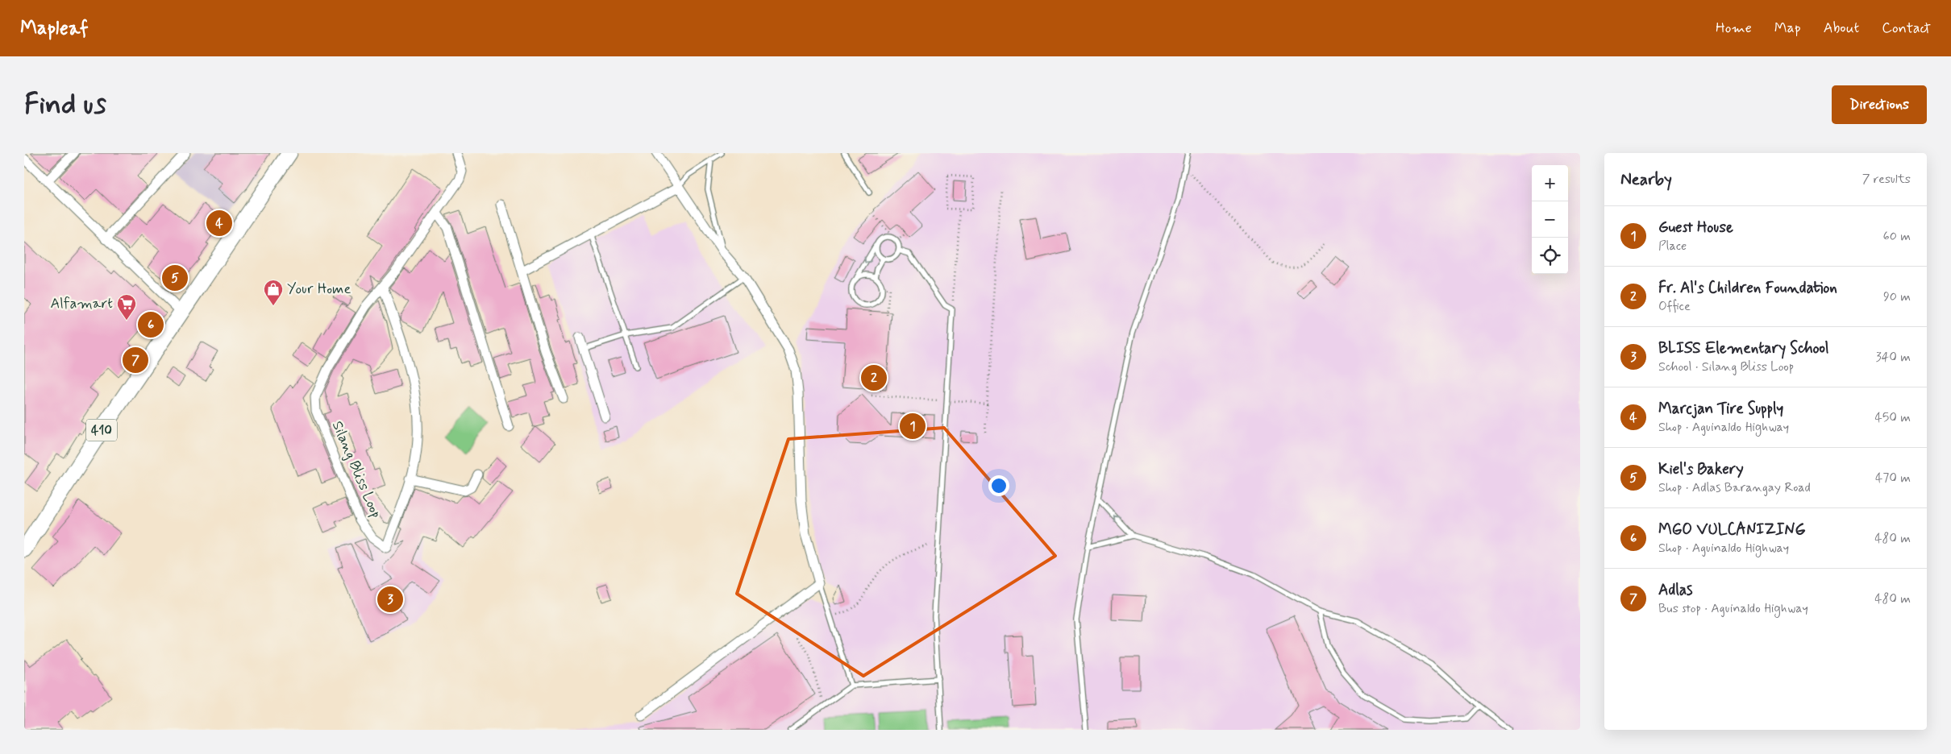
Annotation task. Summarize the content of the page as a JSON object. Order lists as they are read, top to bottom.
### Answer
{
  "streets": {
    "main road": ["410"],
    "street": ["Silang Bliss Loop"]
  },
  "places": {
    "shop": ["Your Home"],
    "supermarket": ["Alfamart"]
  },
  "page": {
    "header": "Mapleaf",
    "nav": [
      "Home",
      "Map",
      "About",
      "Contact"
    ],
    "buttons": "Directions",
    "title": "Find us",
    "heading": ["Nearby", "7 results"],
    "map_buttons": ["+", "−"],
    "list": [
      {
        "mark": "1",
        "name": "Guest House",
        "note": "Place",
        "value": "60 m"
      },
      {
        "mark": "2",
        "name": "Fr. Al's Children Foundation",
        "note": "Office",
        "value": "90 m"
      },
      {
        "mark": "3",
        "name": "BLISS Elementary School",
        "note": "School · Silang Bliss Loop",
        "value": "340 m"
      },
      {
        "mark": "4",
        "name": "Marcjan Tire Supply",
        "note": "Shop · Aguinaldo Highway",
        "value": "450 m"
      },
      {
        "mark": "5",
        "name": "Kiel's Bakery",
        "note": "Shop · Adlas Barangay Road",
        "value": "470 m"
      },
      {
        "mark": "6",
        "name": "MGO VULCANIZING",
        "note": "Shop · Aguinaldo Highway",
        "value": "480 m"
      },
      {
        "mark": "7",
        "name": "Adlas",
        "note": "Bus stop · Aguinaldo Highway",
        "value": "480 m"
      }
    ],
    "pins": [
      "4",
      "5",
      "6",
      "7",
      "2",
      "1",
      "3"
    ]
  }
}
